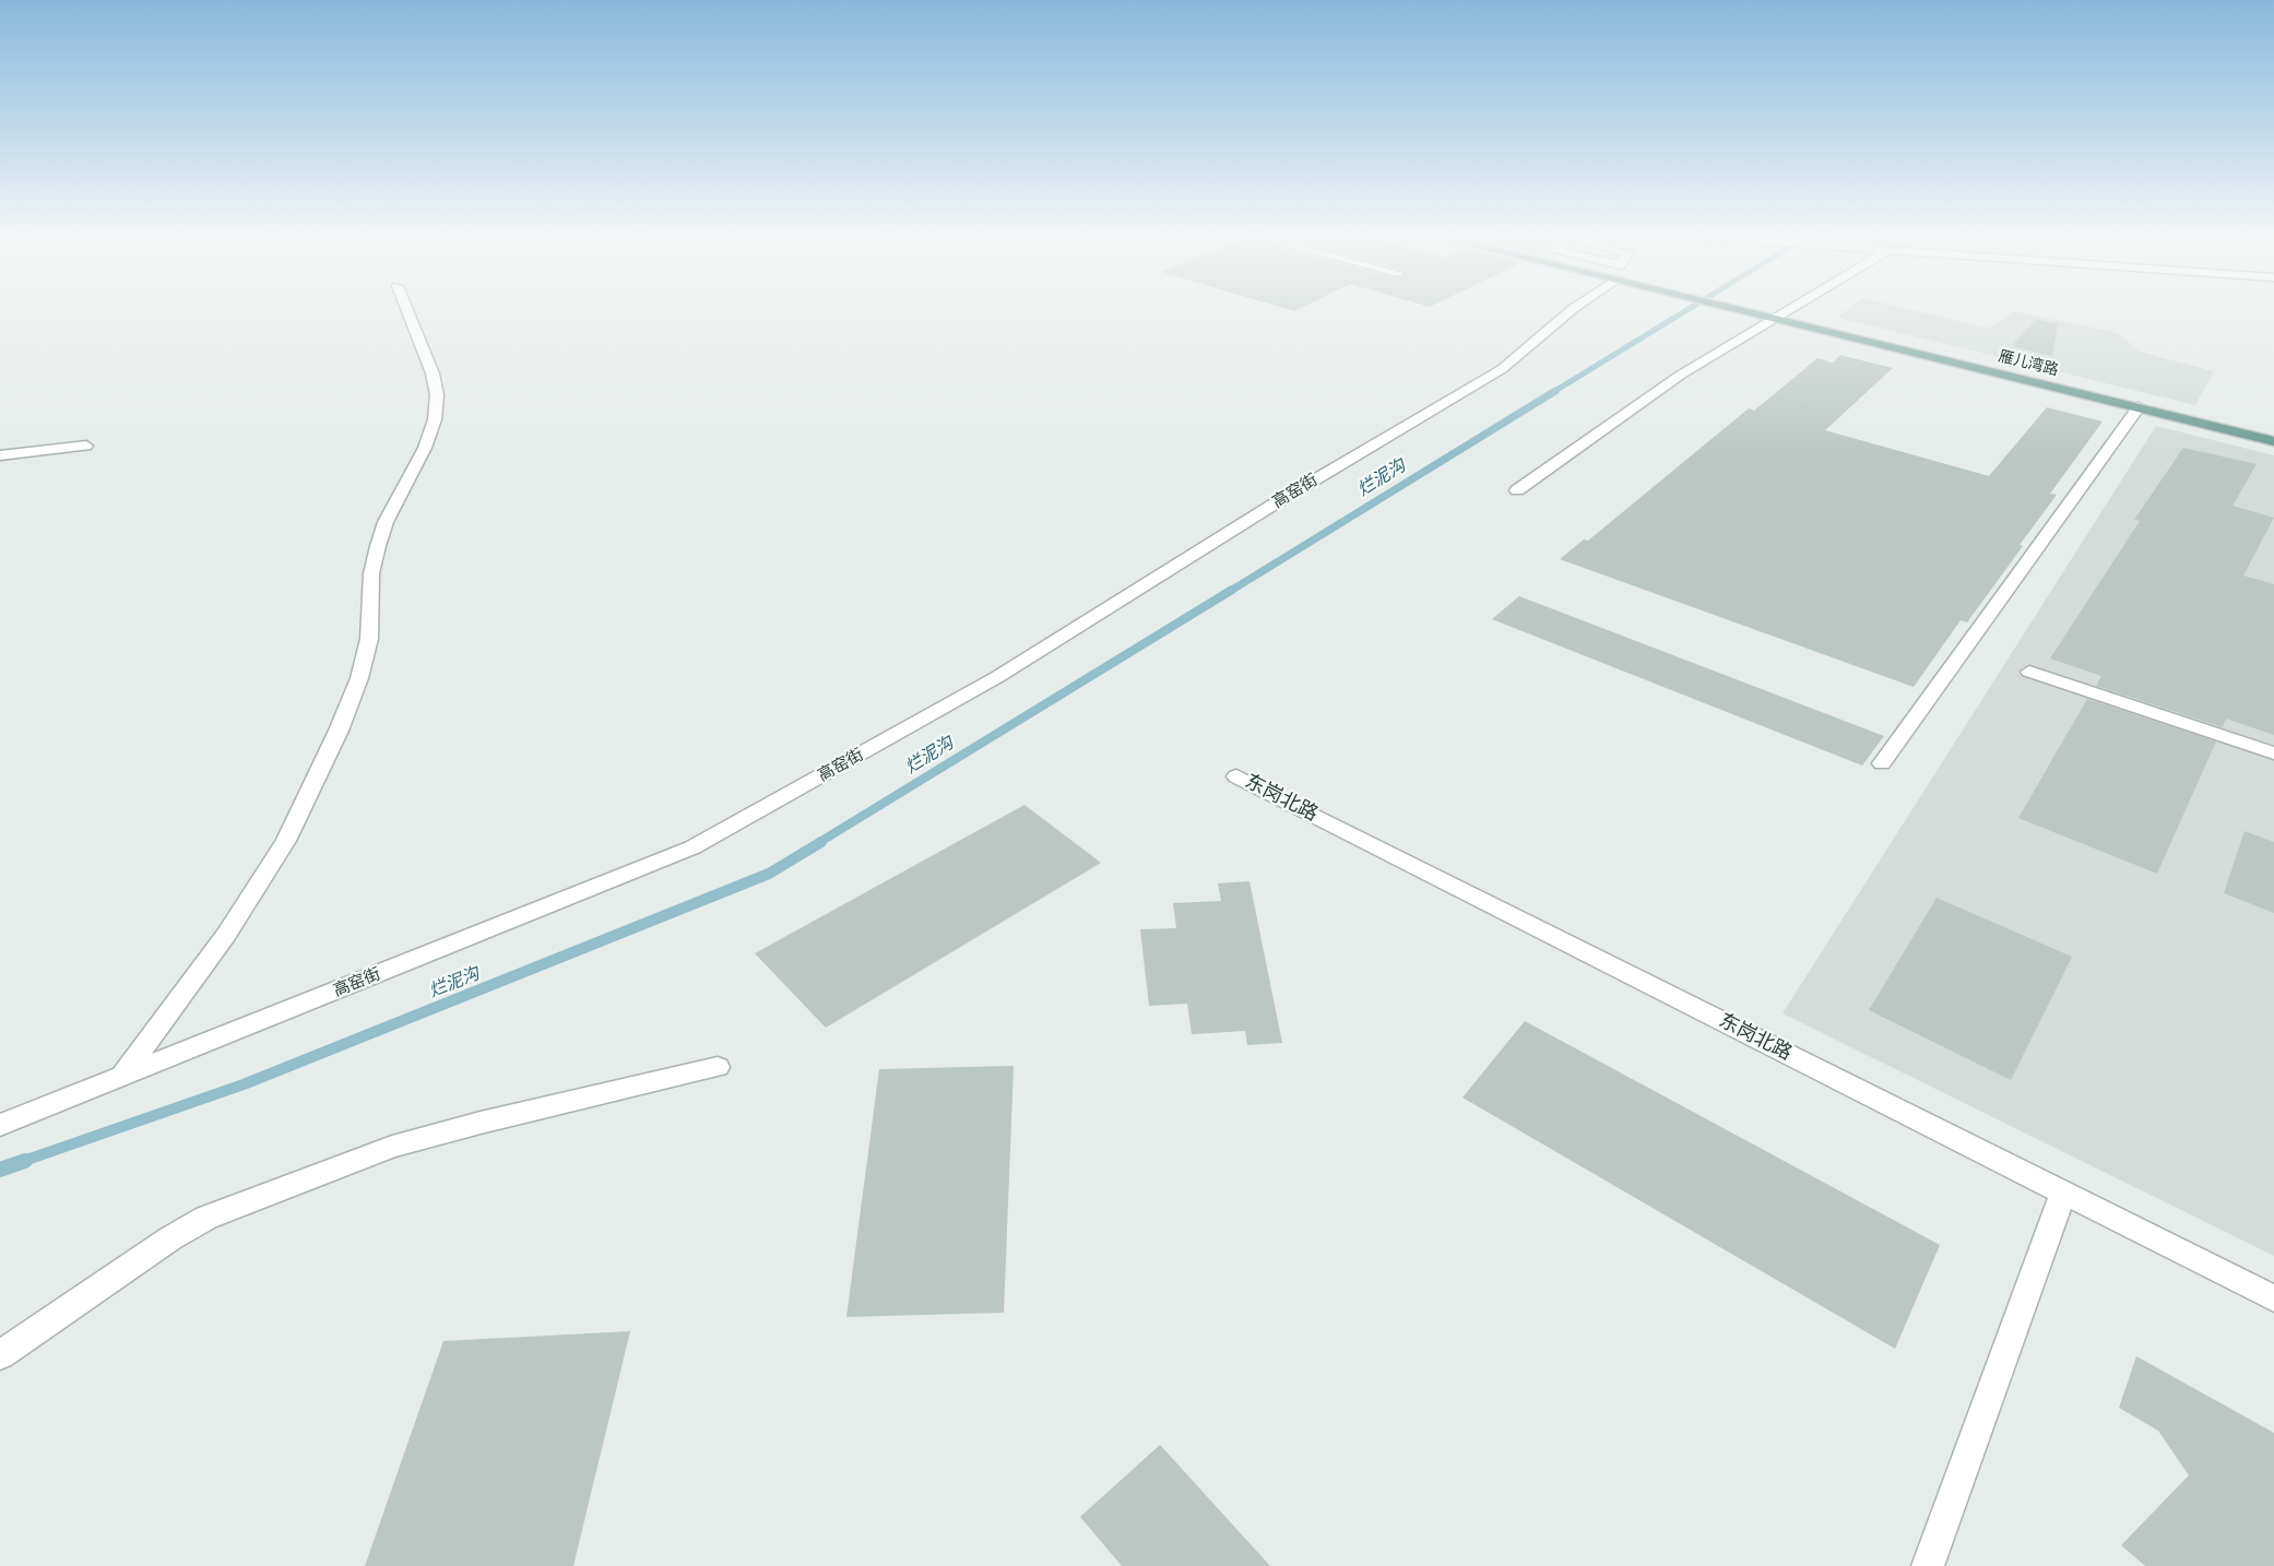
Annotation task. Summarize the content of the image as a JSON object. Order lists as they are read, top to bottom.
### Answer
{
  "streets": {
    "main road": ["雁儿湾路"],
    "street": ["高窑街", "东岗北路"]
  },
  "water": ["烂泥沟"]
}
